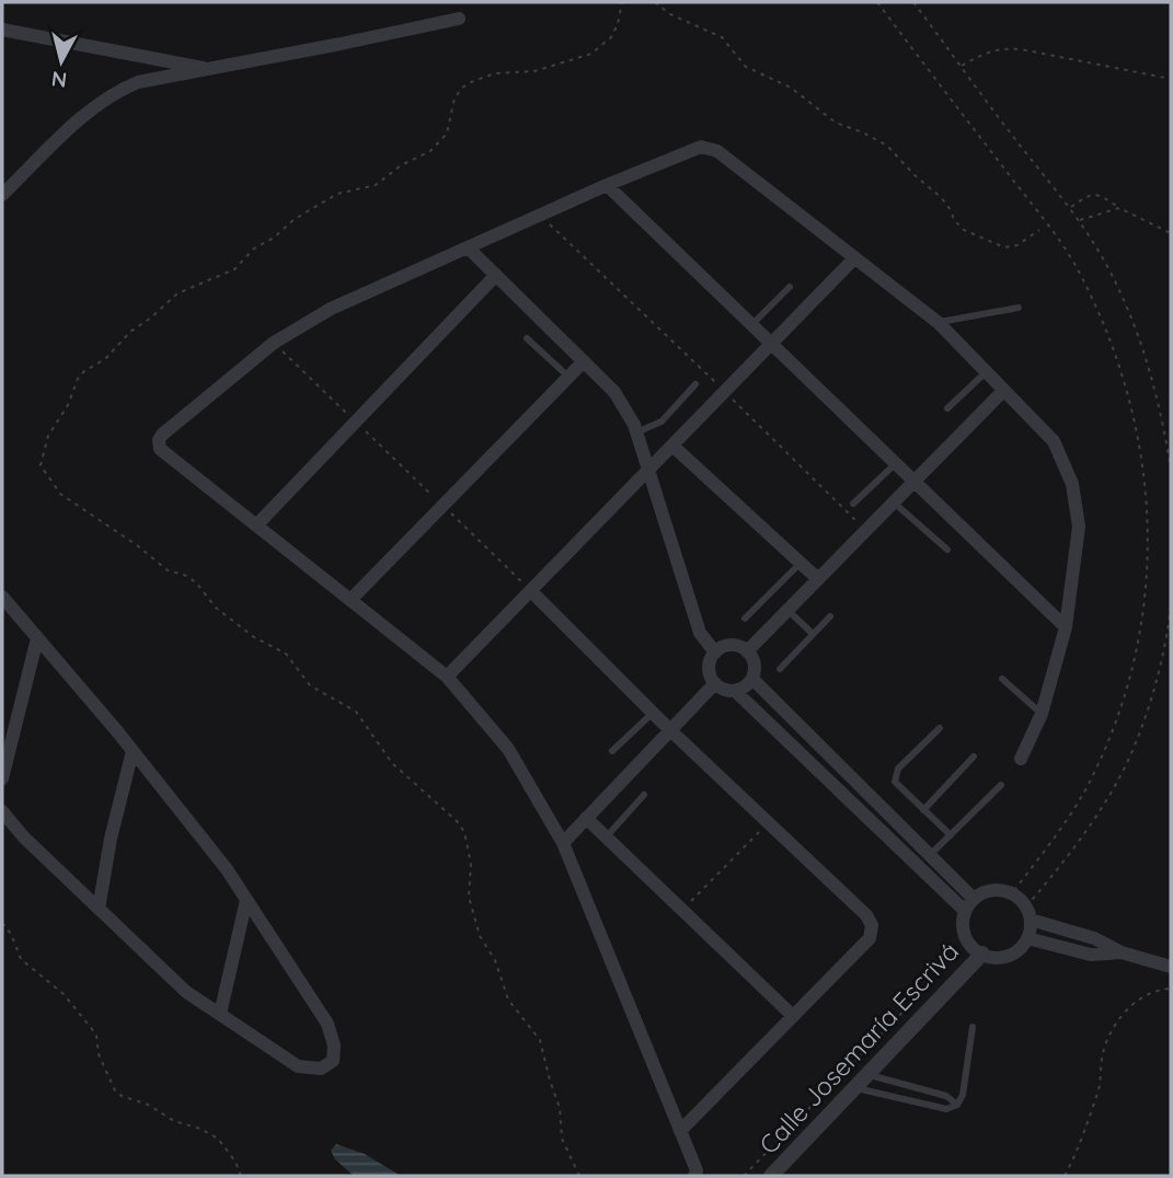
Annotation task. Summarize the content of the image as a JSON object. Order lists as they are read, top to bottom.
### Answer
{
  "streets": {
    "street": ["Calle Josemaría Escrivá"]
  },
  "north": "bottom"
}
